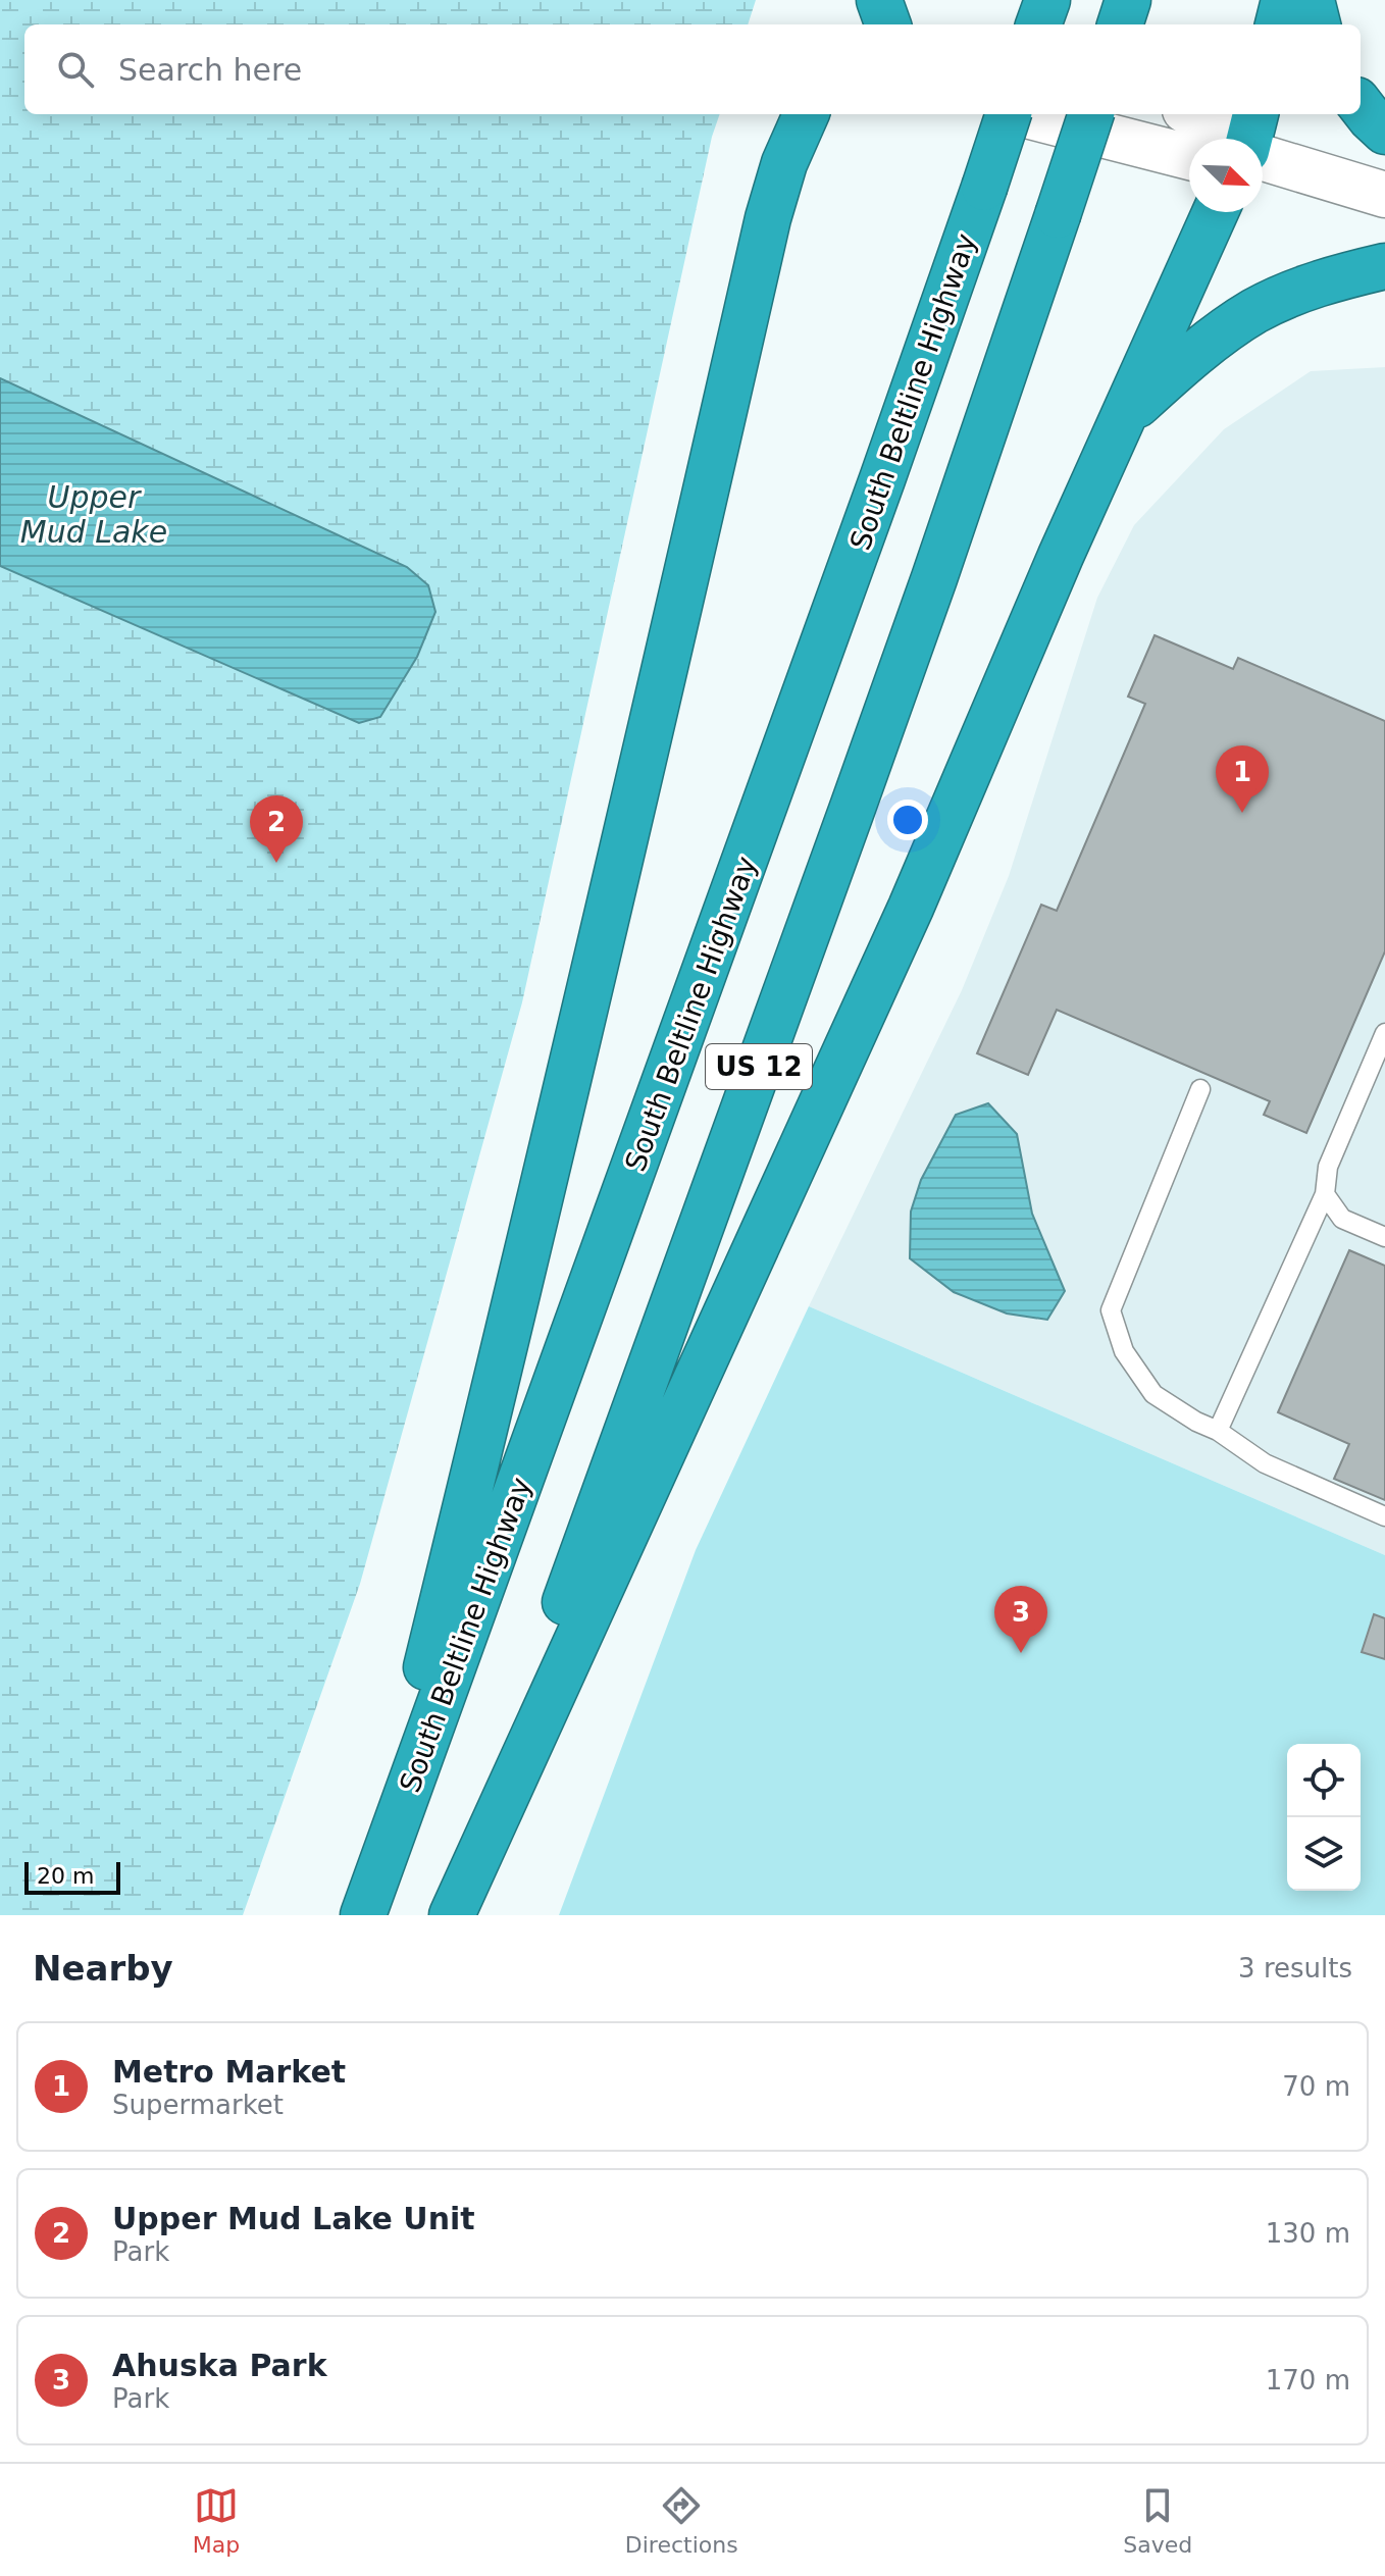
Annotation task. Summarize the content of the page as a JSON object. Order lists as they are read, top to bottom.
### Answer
{
  "streets": {
    "highway": ["South Beltline Highway", "US 12"]
  },
  "water": ["Upper Mud Lake"],
  "scale_bar": "20 m",
  "north": "bottom right",
  "page": {
    "search": "Search here",
    "pins": ["1", "2", "3"],
    "scale": "20 m",
    "heading": ["Nearby", "3 results"],
    "list": [
      {
        "mark": "1",
        "name": "Metro Market",
        "note": "Supermarket",
        "value": "70 m"
      },
      {
        "mark": "2",
        "name": "Upper Mud Lake Unit",
        "note": "Park",
        "value": "130 m"
      },
      {
        "mark": "3",
        "name": "Ahuska Park",
        "note": "Park",
        "value": "170 m"
      }
    ],
    "nav": ["Map", "Directions", "Saved"]
  }
}
